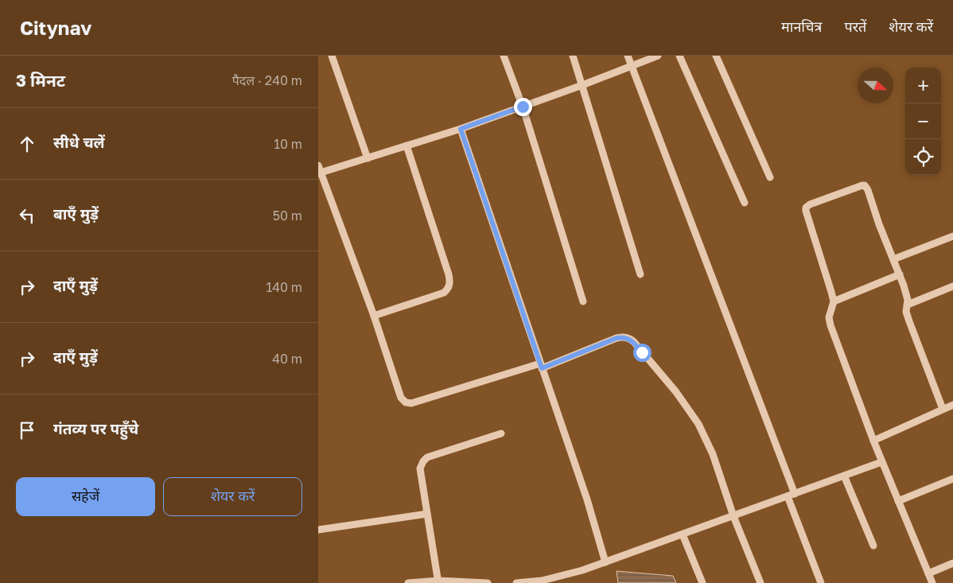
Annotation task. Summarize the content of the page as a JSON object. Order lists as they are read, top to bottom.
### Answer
{
  "north": "right",
  "page": {
    "header": "Citynav",
    "nav": ["मानचित्र", "परतें", "शेयर करें"],
    "heading": ["3 मिनट", "पैदल · 240 m"],
    "map_buttons": ["+", "−"],
    "list": [
      ["सीधे चलें", "10 m"],
      ["बाएँ मुड़ें", "50 m"],
      ["दाएँ मुड़ें", "140 m"],
      ["दाएँ मुड़ें", "40 m"],
      "गंतव्य पर पहुँचे"
    ],
    "buttons": ["सहेजें", "शेयर करें"]
  }
}
